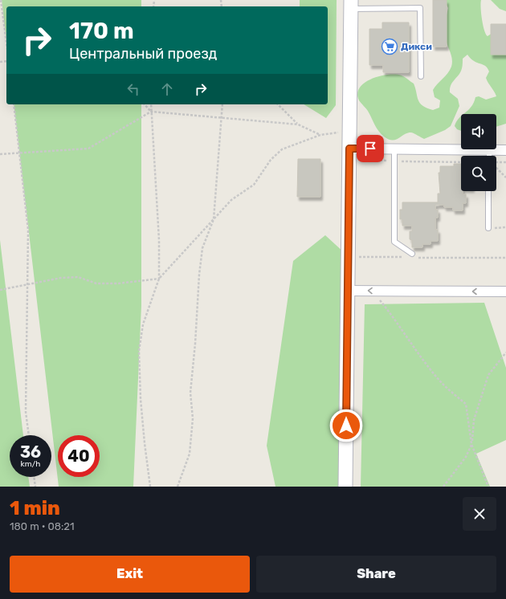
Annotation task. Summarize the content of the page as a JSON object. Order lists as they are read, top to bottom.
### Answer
{
  "places": {
    "supermarket": ["Дикси"]
  },
  "page": {
    "turn": ["170 m", "Центральный проезд"],
    "speed": "36 km/h",
    "limit": "40",
    "heading": ["1 min", "180 m · 08:21"],
    "buttons": ["Exit", "Share"]
  }
}
